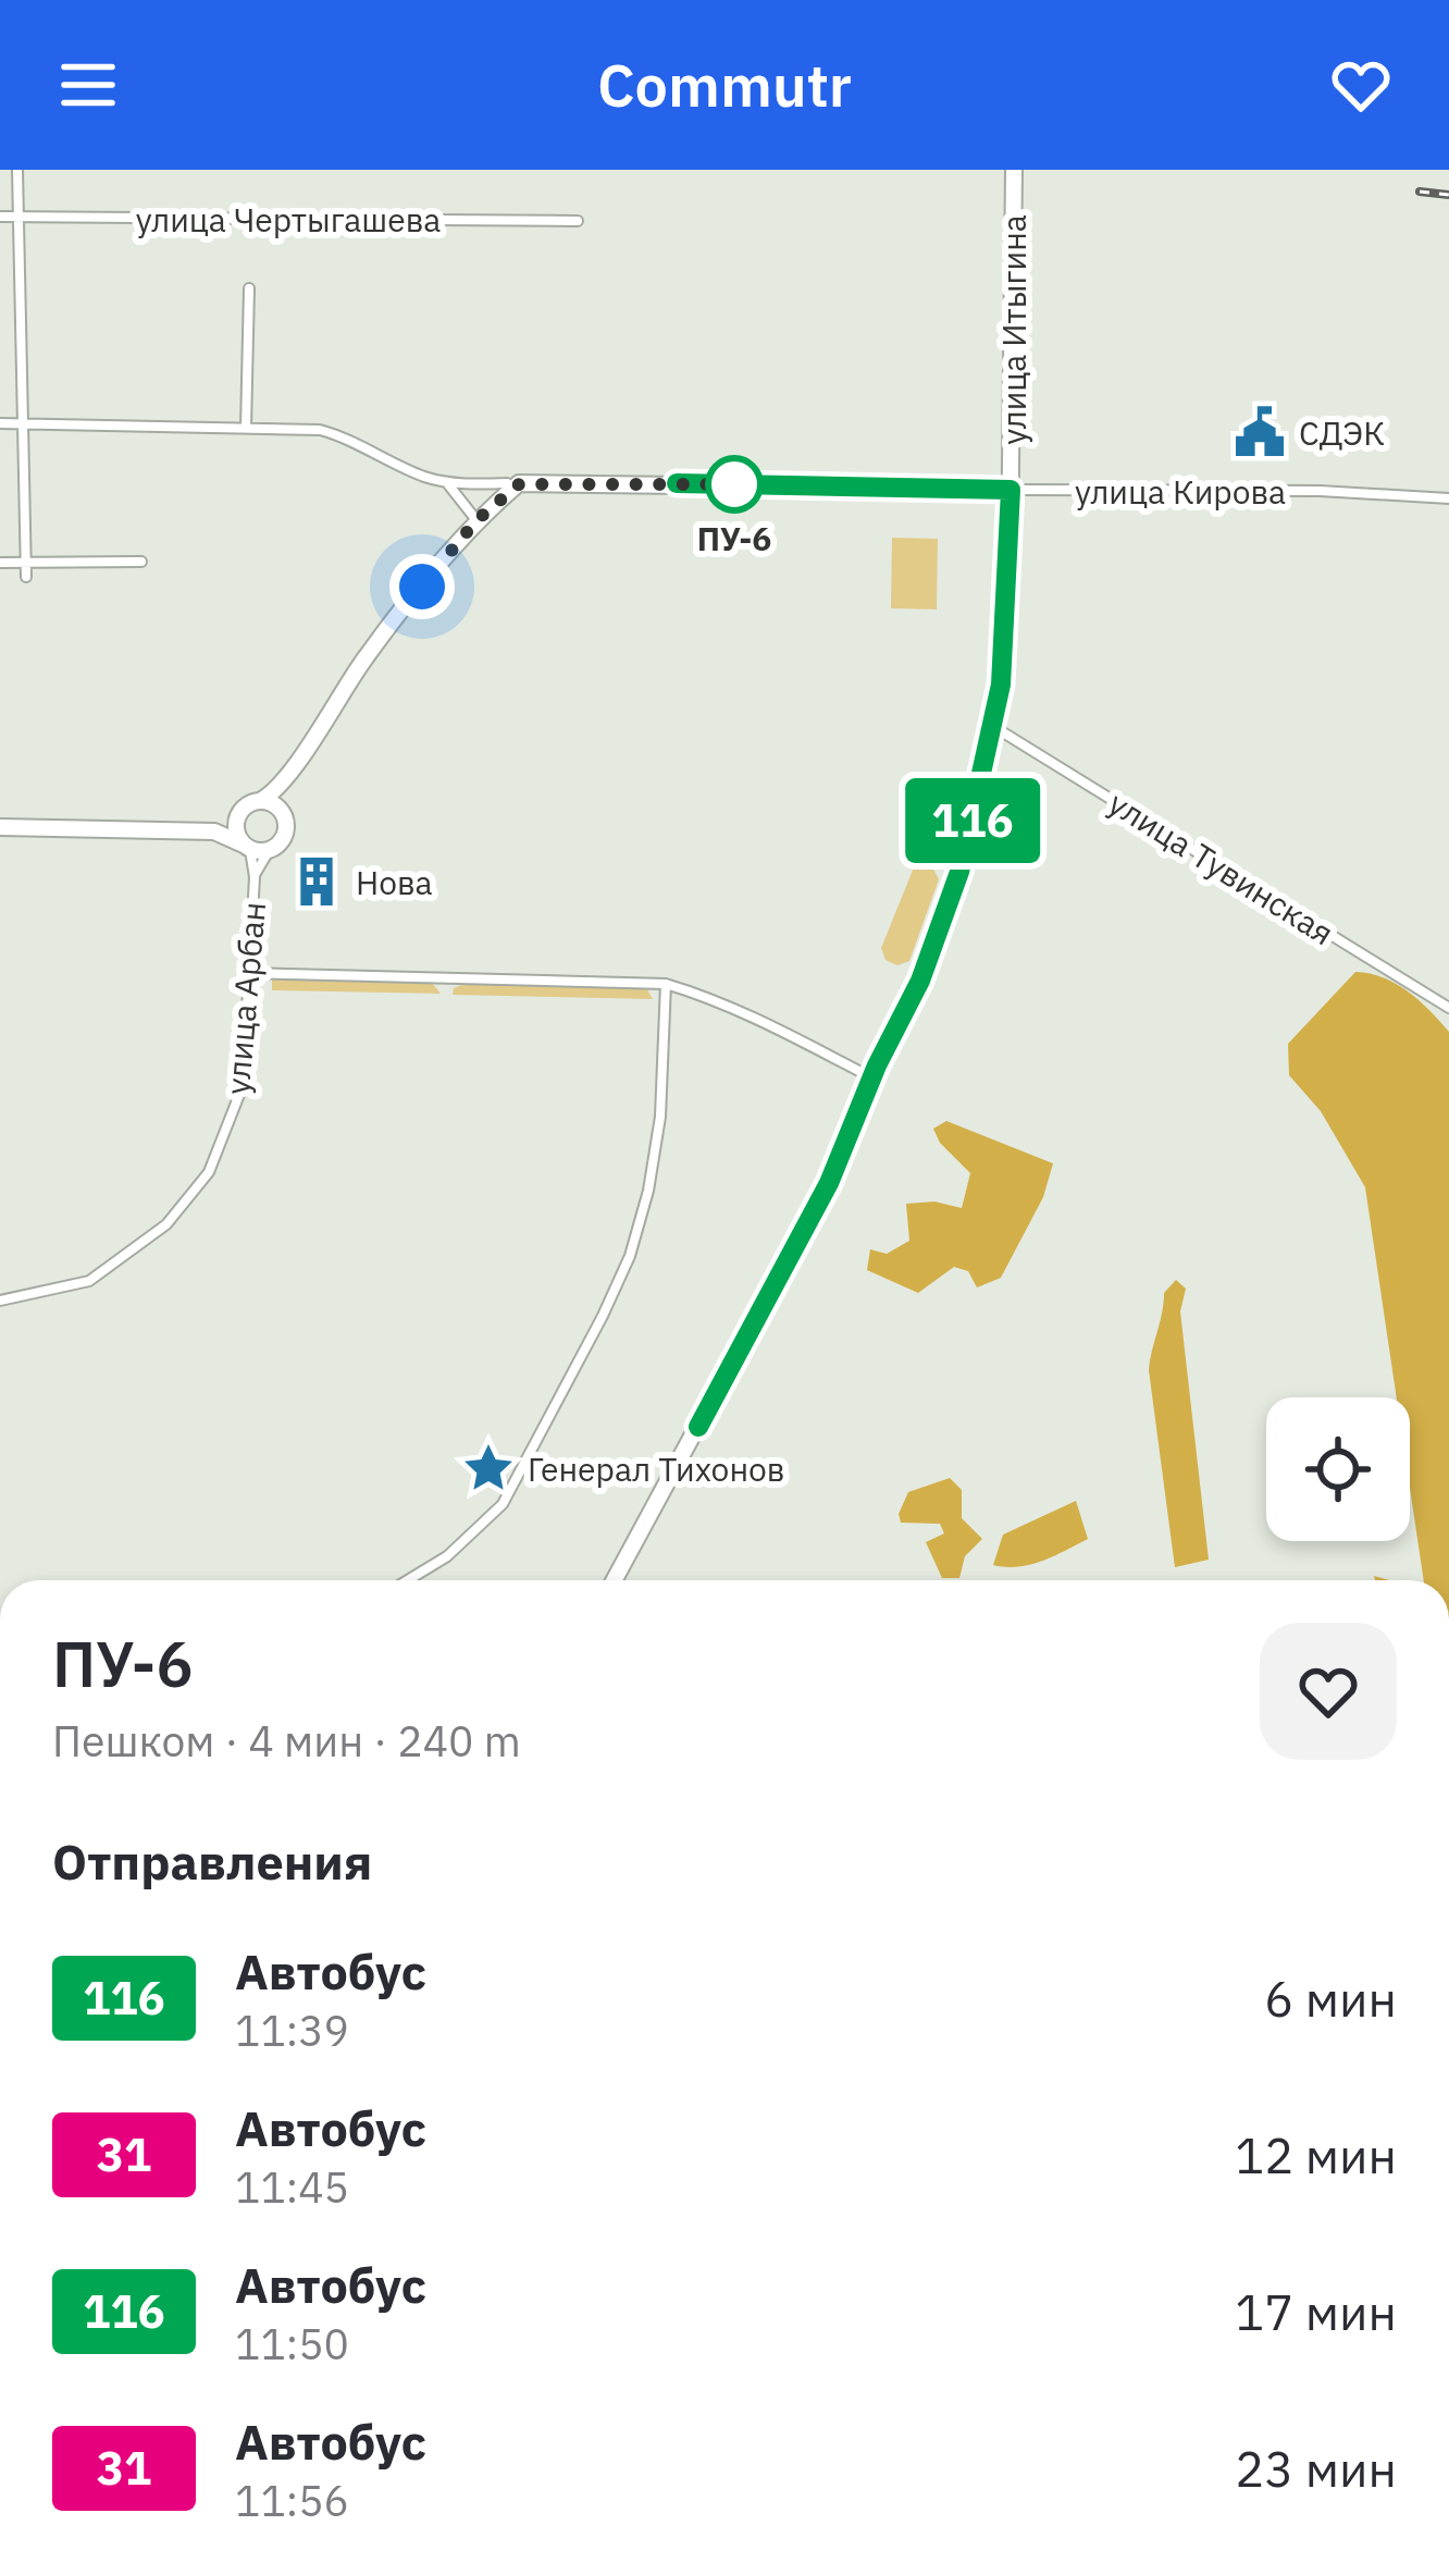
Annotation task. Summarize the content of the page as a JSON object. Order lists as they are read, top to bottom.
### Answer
{
  "streets": {
    "main road": ["улица Итыгина", "улица Кирова"],
    "street": ["улица Чертыгашева", "улица Тувинская", "улица Арбан"]
  },
  "crossings": [
    ["улица Итыгина", "улица Кирова"],
    ["улица Итыгина", "улица Тувинская"]
  ],
  "places": {
    "public building": ["СДЭК"],
    "other": ["ПУ-6"],
    "building": ["Нова"],
    "place": ["Генерал Тихонов"]
  },
  "lines": ["bus line 116"],
  "page": {
    "header": "Commutr",
    "on_map": "116",
    "heading": [
      ["ПУ-6", "Пешком · 4 мин · 240 m"],
      "Отправления"
    ],
    "list": [
      {
        "mark": "116",
        "name": "Автобус",
        "note": "11:39",
        "value": "6 мин"
      },
      {
        "mark": "31",
        "name": "Автобус",
        "note": "11:45",
        "value": "12 мин"
      },
      {
        "mark": "116",
        "name": "Автобус",
        "note": "11:50",
        "value": "17 мин"
      },
      {
        "mark": "31",
        "name": "Автобус",
        "note": "11:56",
        "value": "23 мин"
      }
    ]
  }
}
